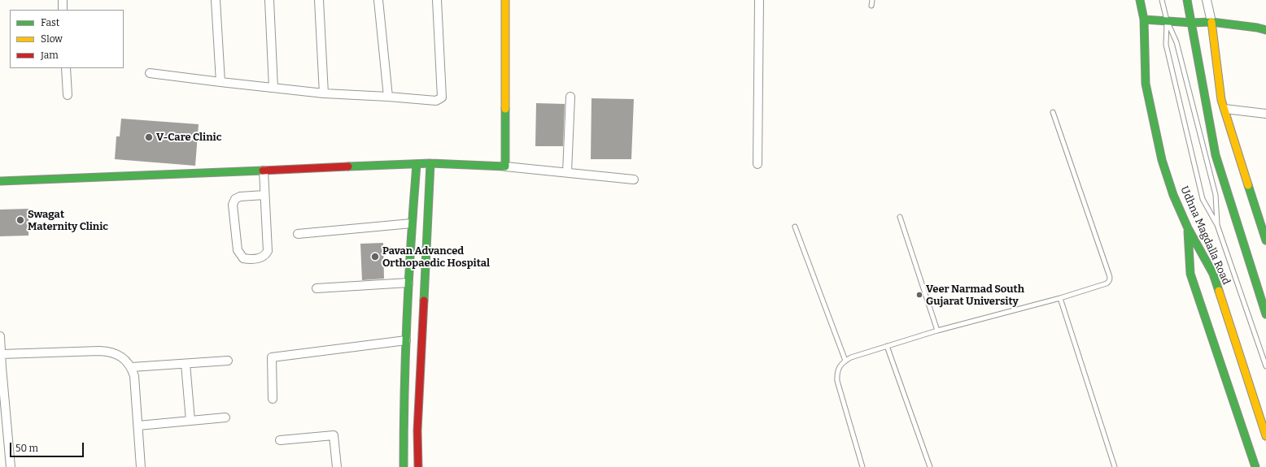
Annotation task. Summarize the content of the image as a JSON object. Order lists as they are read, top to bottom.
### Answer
{
  "streets": {
    "street": ["Udhna Magdalla Road"]
  },
  "places": [
    "V-Care Clinic",
    "Swagat Maternity Clinic",
    "Pavan Advanced Orthopaedic Hospital",
    "Veer Narmad South Gujarat University"
  ],
  "legend": ["Fast", "Slow", "Jam"],
  "scale_bar": "50 m"
}
